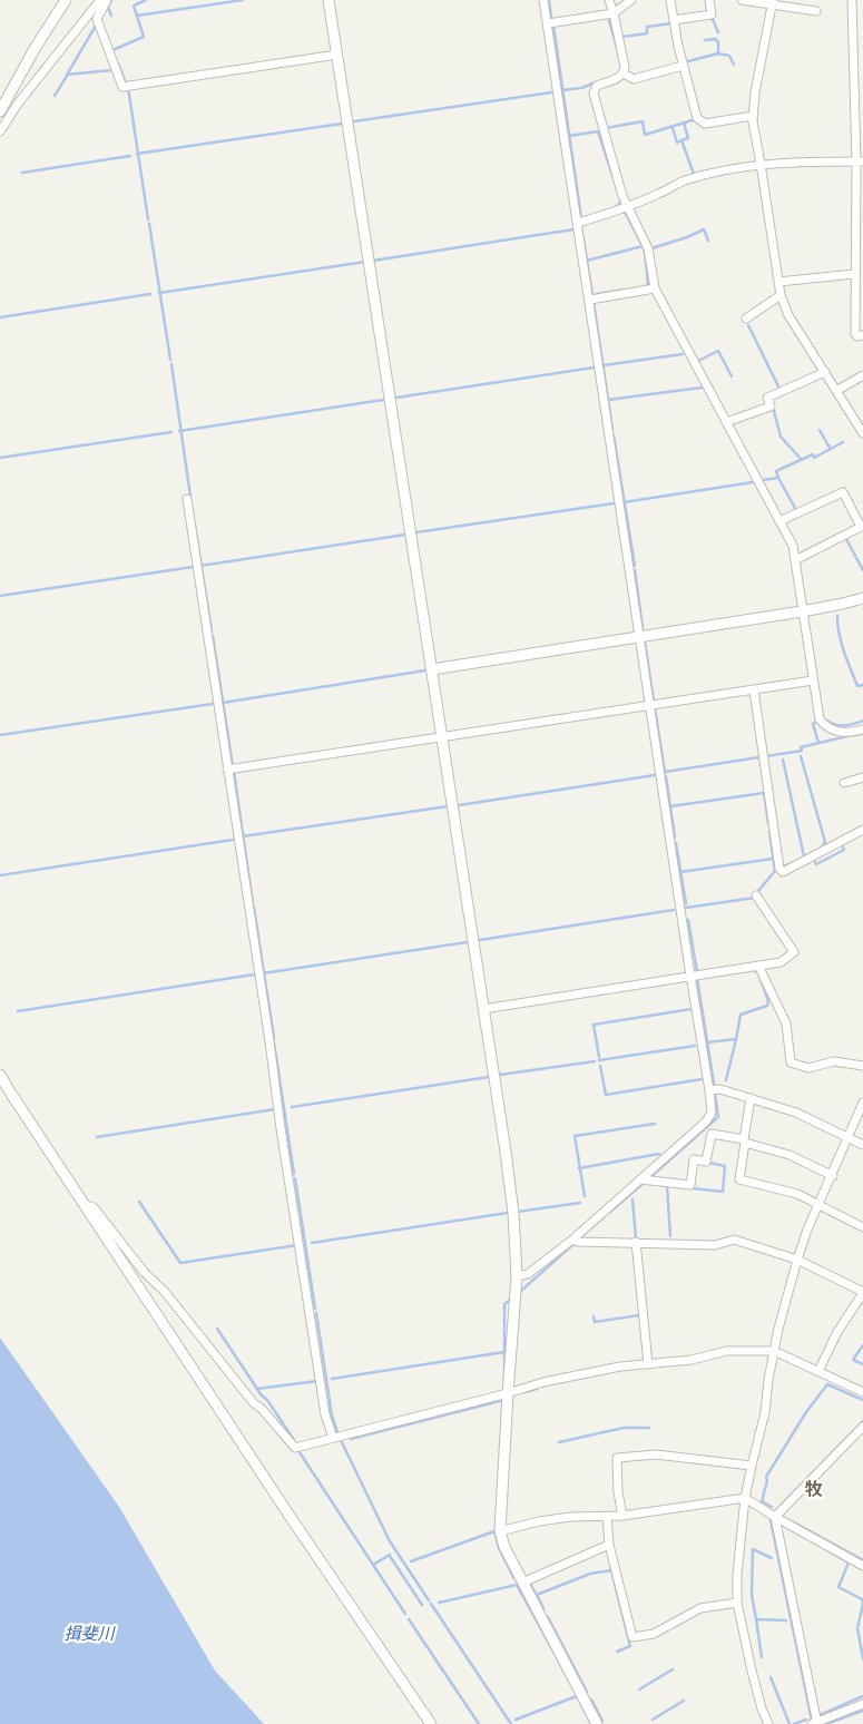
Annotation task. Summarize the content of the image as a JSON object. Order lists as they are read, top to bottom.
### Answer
{
  "districts": ["牧"],
  "water": ["揖斐川"]
}
